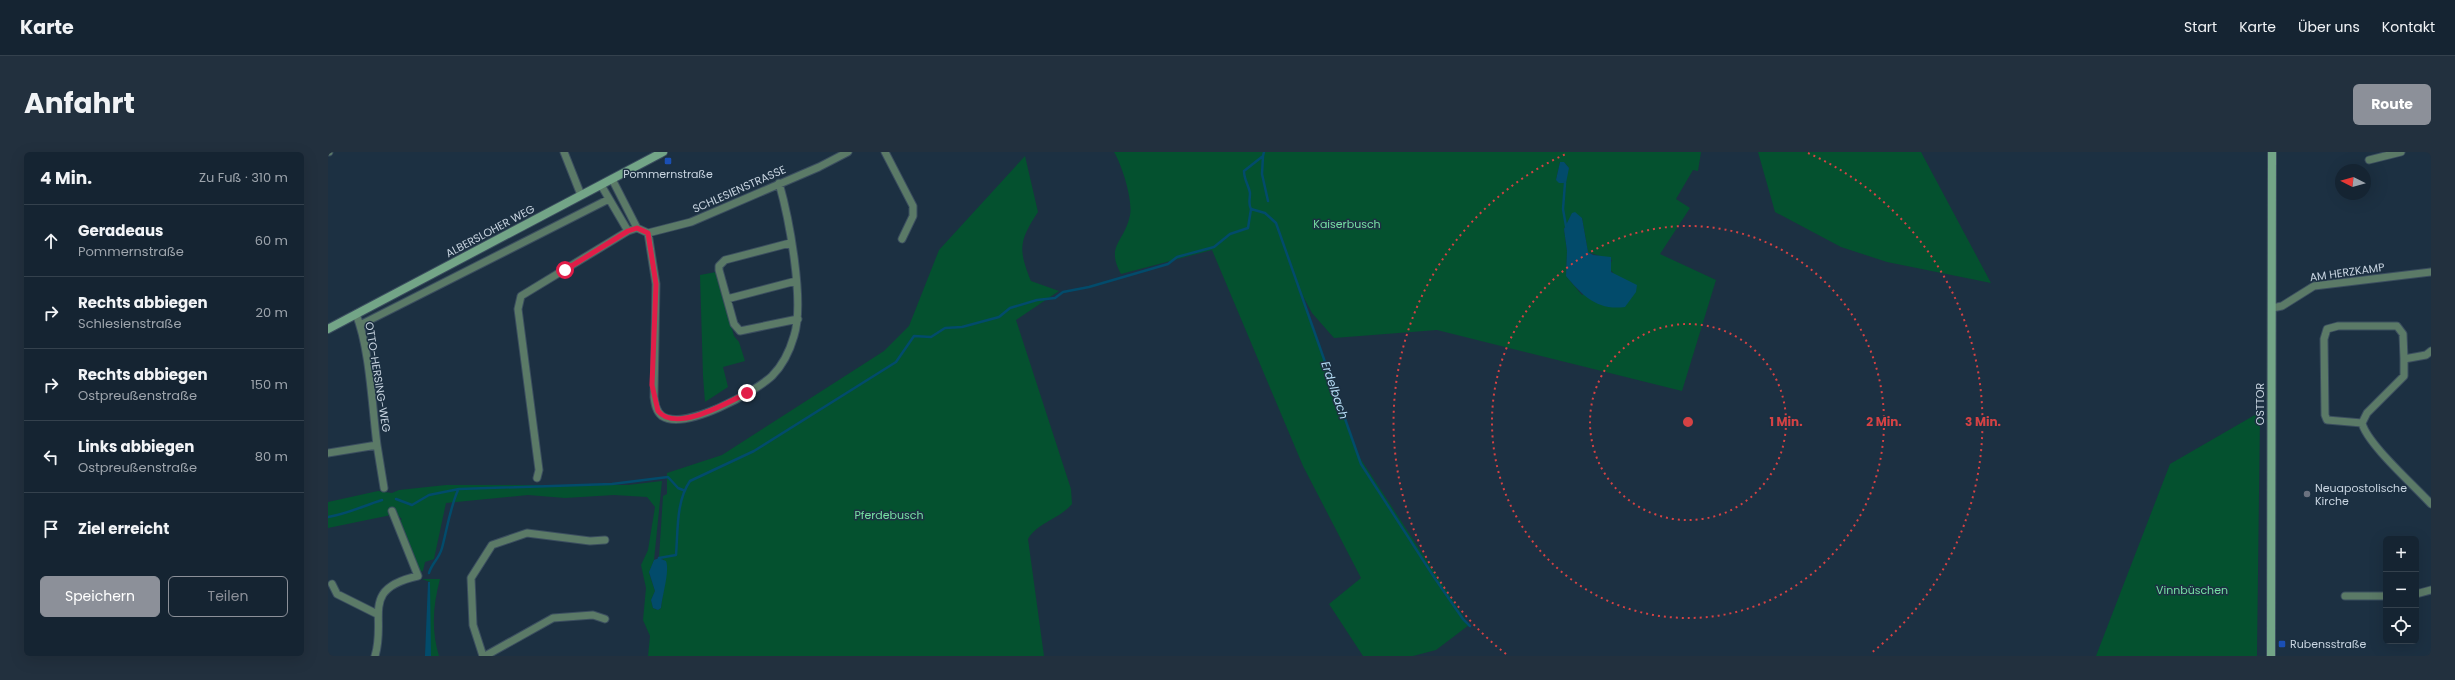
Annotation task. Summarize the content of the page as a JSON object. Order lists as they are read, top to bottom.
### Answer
{
  "streets": {
    "main road": ["ALBERSLOHER WEG", "OSTTOR"],
    "street": ["SCHLESIENSTRASSE", "AM HERZKAMP", "OTTO-HERSING-WEG"]
  },
  "crossings": [
    ["ALBERSLOHER WEG", "OTTO-HERSING-WEG"],
    ["AM HERZKAMP", "OSTTOR"]
  ],
  "water": ["Erdelbach"],
  "parks": ["Kaiserbusch", "Pferdebusch", "Vinnbüschen"],
  "places": {
    "transit": ["Pommernstraße", "Rubensstraße"],
    "other": ["Neuapostolische Kirche"]
  },
  "north": "left",
  "page": {
    "header": "Karte",
    "nav": [
      "Start",
      "Karte",
      "Über uns",
      "Kontakt"
    ],
    "title": "Anfahrt",
    "buttons": [
      "Route",
      ["Speichern", "Teilen"]
    ],
    "heading": ["4 Min.", "Zu Fuß · 310 m"],
    "list": [
      ["Geradeaus", "Pommernstraße", "60 m"],
      ["Rechts abbiegen", "Schlesienstraße", "20 m"],
      ["Rechts abbiegen", "Ostpreußenstraße", "150 m"],
      ["Links abbiegen", "Ostpreußenstraße", "80 m"],
      "Ziel erreicht"
    ],
    "map_buttons": ["+", "−"]
  },
  "rings": ["1 Min.", "2 Min.", "3 Min."]
}
